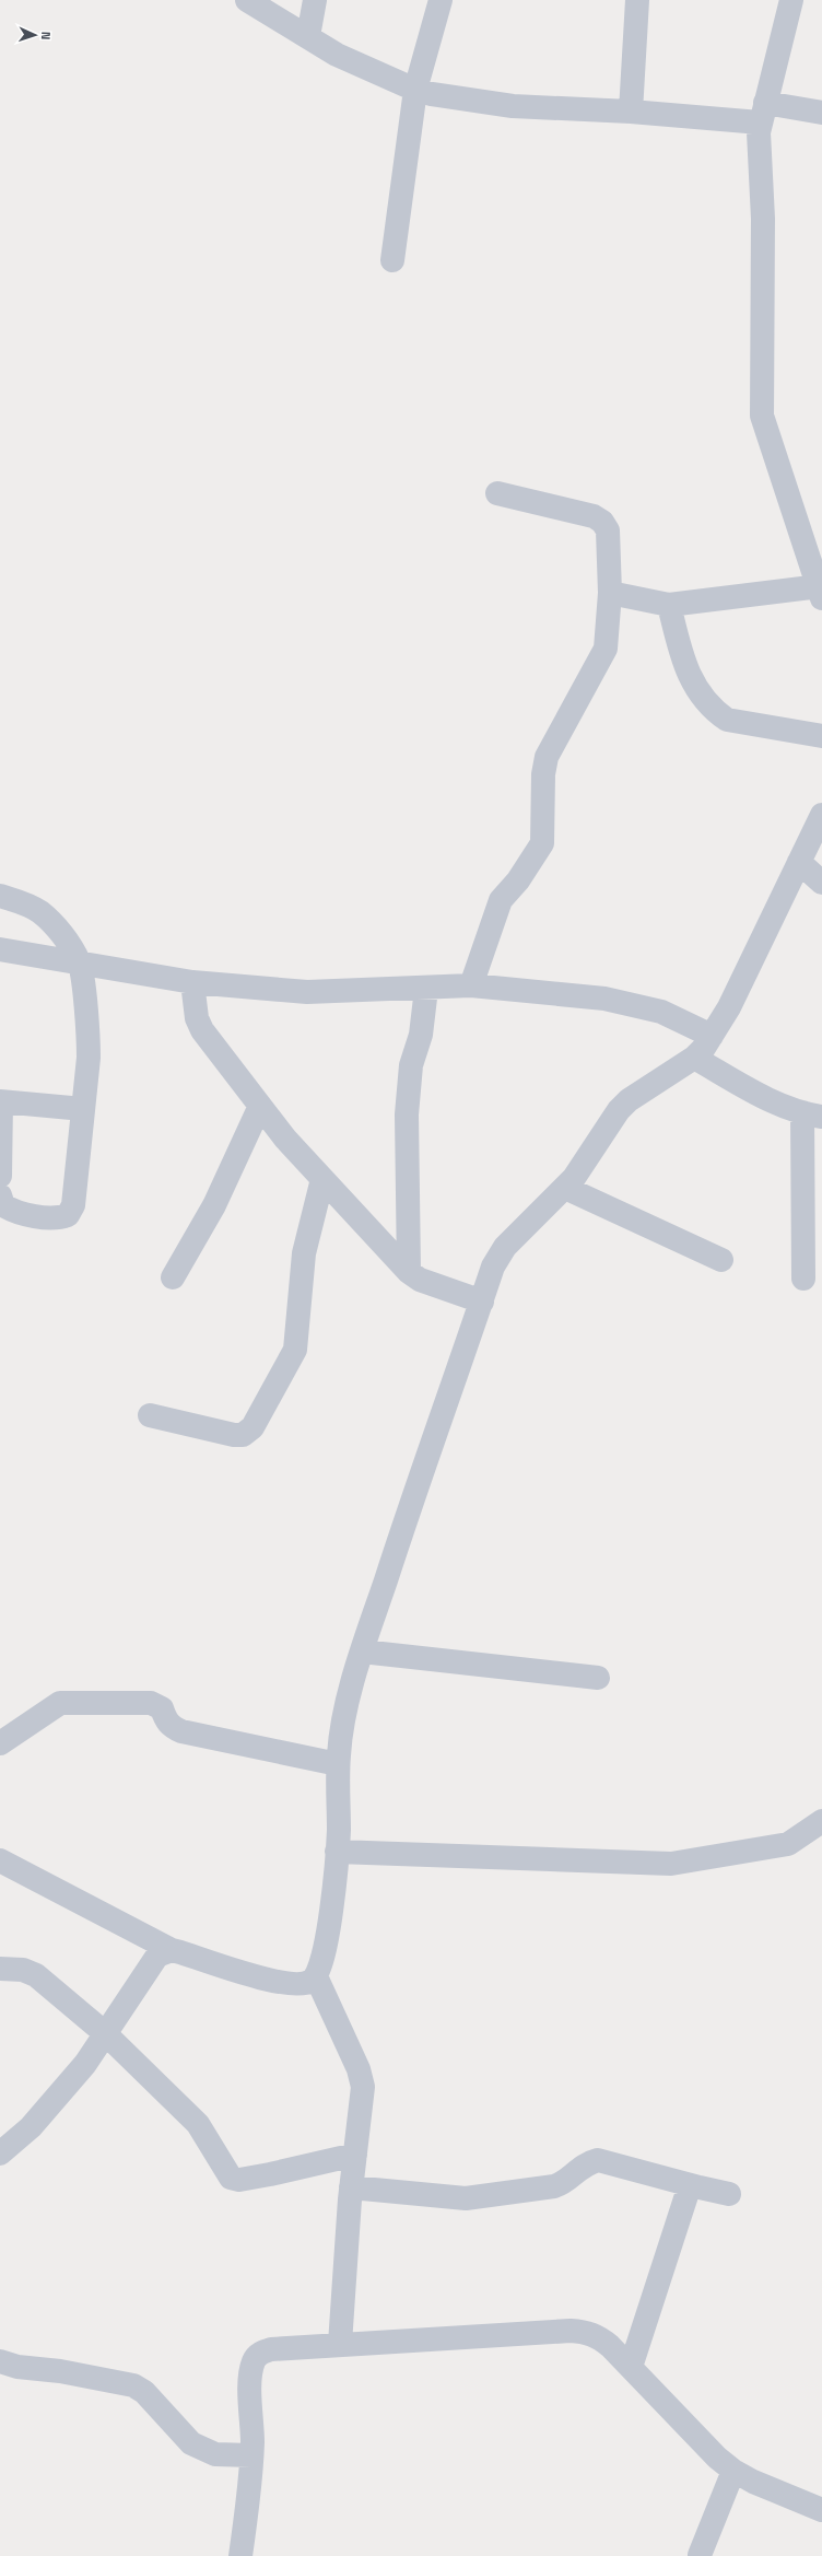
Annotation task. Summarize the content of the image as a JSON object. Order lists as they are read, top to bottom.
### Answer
{
  "north": "right"
}
